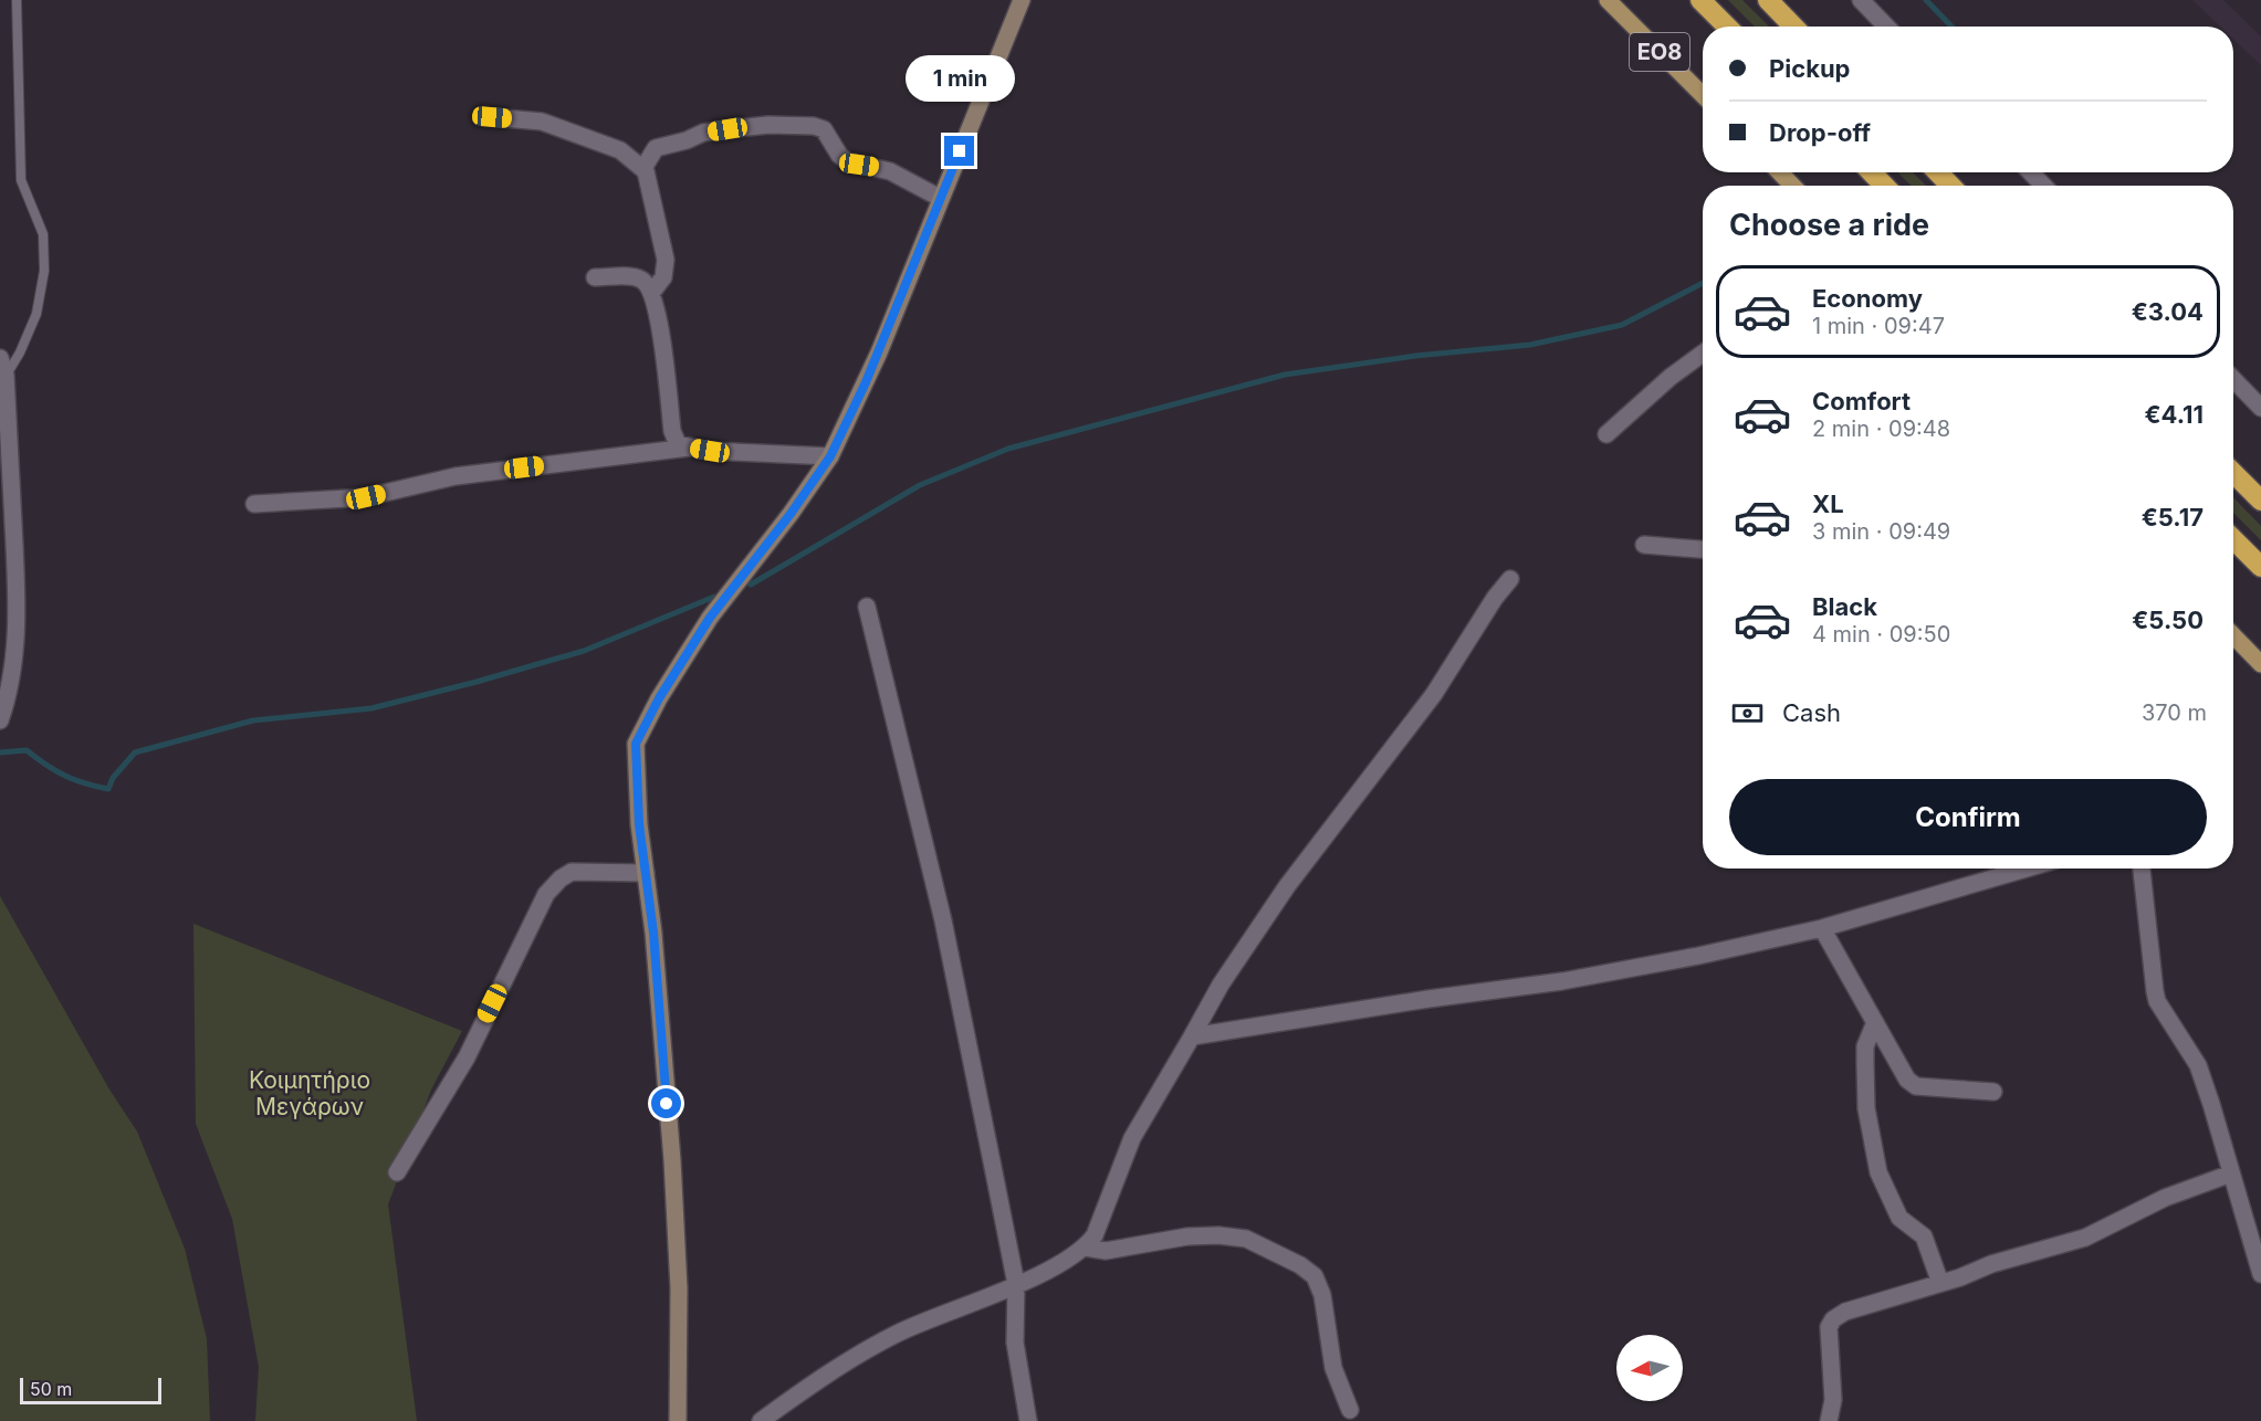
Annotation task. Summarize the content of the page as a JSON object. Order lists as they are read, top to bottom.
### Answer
{
  "streets": {
    "main road": ["ΕΟ8"]
  },
  "parks": ["Κοιμητήριο Μεγάρων"],
  "scale_bar": "50 m",
  "north": "left",
  "page": {
    "banner": ["Pickup", "Drop-off"],
    "bubble": "1 min",
    "heading": "Choose a ride",
    "list": [
      {
        "name": "Economy",
        "note": "1 min · 09:47",
        "value": "€3.04"
      },
      {
        "name": "Comfort",
        "note": "2 min · 09:48",
        "value": "€4.11"
      },
      {
        "name": "XL",
        "note": "3 min · 09:49",
        "value": "€5.17"
      },
      {
        "name": "Black",
        "note": "4 min · 09:50",
        "value": "€5.50"
      }
    ],
    "pay": ["Cash", "370 m"],
    "buttons": "Confirm",
    "scale": "50 m"
  }
}
